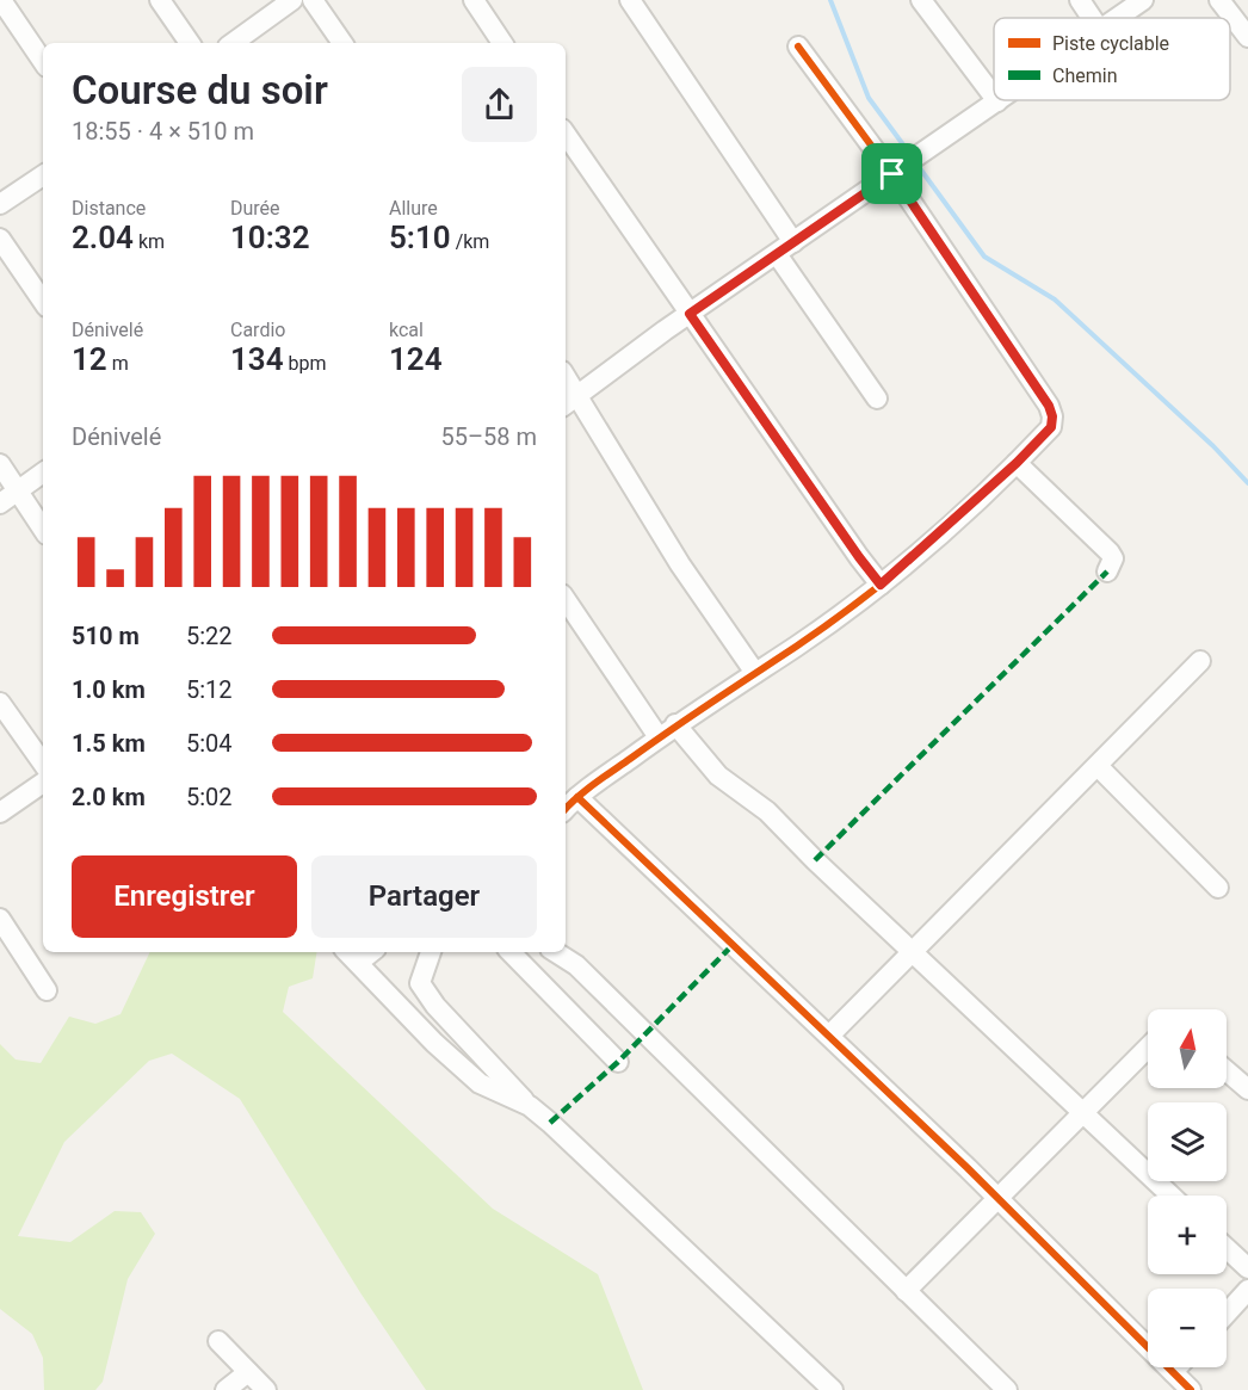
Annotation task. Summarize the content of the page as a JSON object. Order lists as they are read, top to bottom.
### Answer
{
  "legend": ["Piste cyclable", "Chemin"],
  "north": "top",
  "page": {
    "heading": ["Course du soir", "18:55 · 4 × 510 m"],
    "stats": [
      ["Distance", "2.04 km"],
      ["Durée", "10:32"],
      ["Allure", "5:10 /km"],
      ["Dénivelé", "12 m"],
      ["Cardio", "134 bpm"],
      ["kcal", "124"]
    ],
    "chart": ["Dénivelé", "55–58 m"],
    "list": [
      {
        "name": "510 m",
        "note": "5:22"
      },
      {
        "name": "1.0 km",
        "note": "5:12"
      },
      {
        "name": "1.5 km",
        "note": "5:04"
      },
      {
        "name": "2.0 km",
        "note": "5:02"
      }
    ],
    "buttons": ["Enregistrer", "Partager"],
    "map_buttons": ["+", "−"]
  }
}
